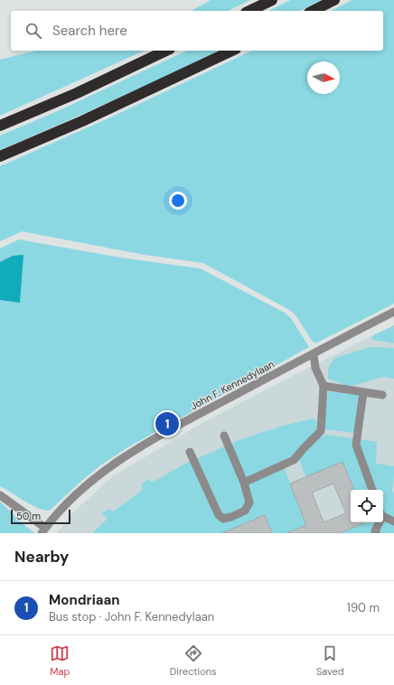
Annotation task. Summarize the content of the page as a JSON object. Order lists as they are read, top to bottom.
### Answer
{
  "streets": {
    "street": ["John F. Kennedylaan"]
  },
  "scale_bar": "50 m",
  "north": "right",
  "page": {
    "search": "Search here",
    "pins": "1",
    "scale": "50 m",
    "heading": "Nearby",
    "list": [
      {
        "mark": "1",
        "name": "Mondriaan",
        "note": "Bus stop · John F. Kennedylaan",
        "value": "190 m"
      }
    ],
    "nav": ["Map", "Directions", "Saved"]
  }
}
